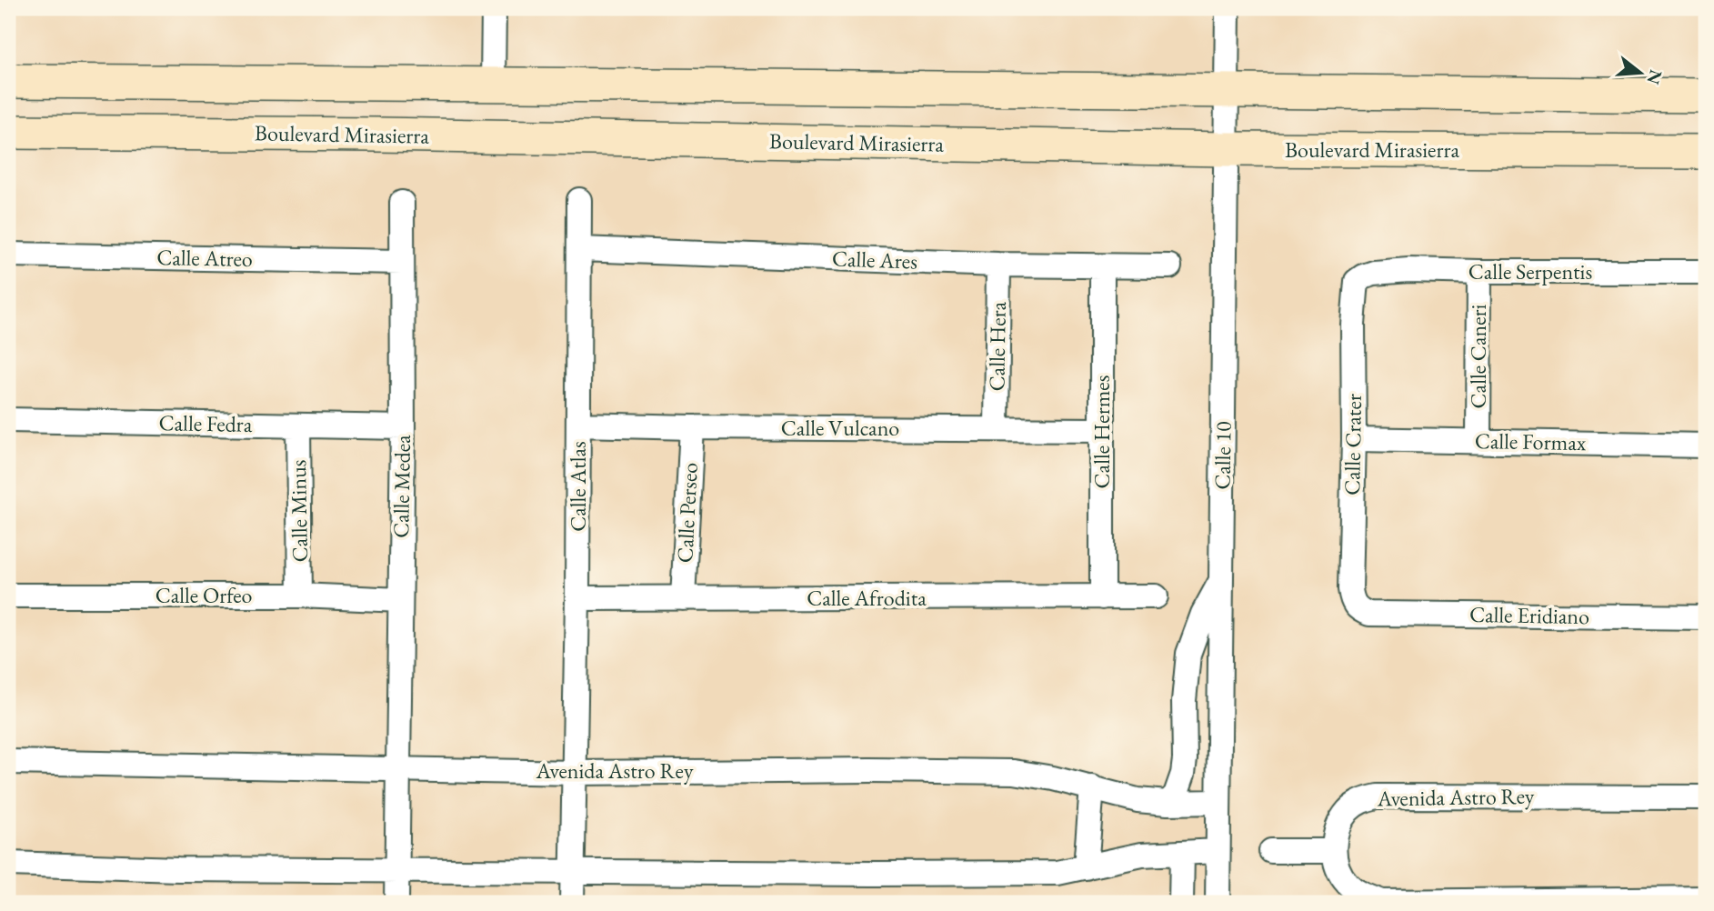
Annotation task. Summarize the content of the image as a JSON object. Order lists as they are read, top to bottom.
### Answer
{
  "streets": {
    "main road": ["Boulevard Mirasierra"],
    "street": [
      "Calle Atreo",
      "Calle Ares",
      "Calle Serpentis",
      "Calle Hera",
      "Calle Caneri",
      "Calle Fedra",
      "Calle Vulcano",
      "Calle Hermes",
      "Calle Formax",
      "Calle Crater",
      "Calle 10",
      "Calle Medea",
      "Calle Atlas",
      "Calle Minus",
      "Calle Perseo",
      "Calle Orfeo",
      "Calle Afrodita",
      "Calle Eridiano",
      "Avenida Astro Rey"
    ]
  },
  "crossings": [
    ["Boulevard Mirasierra", "Calle 10"],
    ["Calle Atreo", "Calle Medea"],
    ["Calle Ares", "Calle Hera"],
    ["Calle Ares", "Calle Hermes"],
    ["Calle Ares", "Calle Atlas"],
    ["Calle Serpentis", "Calle Caneri"],
    ["Calle Serpentis", "Calle Crater"],
    ["Calle Hera", "Calle Vulcano"],
    ["Calle Caneri", "Calle Formax"],
    ["Calle Fedra", "Calle Medea"],
    ["Calle Fedra", "Calle Minus"],
    ["Calle Vulcano", "Calle Hermes"],
    ["Calle Vulcano", "Calle Atlas"],
    ["Calle Vulcano", "Calle Perseo"],
    ["Calle Hermes", "Calle Afrodita"],
    ["Calle Formax", "Calle Crater"],
    ["Calle Crater", "Calle Eridiano"],
    ["Calle 10", "Avenida Astro Rey"],
    ["Calle Medea", "Calle Orfeo"],
    ["Calle Medea", "Avenida Astro Rey"],
    ["Calle Atlas", "Calle Afrodita"],
    ["Calle Atlas", "Avenida Astro Rey"],
    ["Calle Minus", "Calle Orfeo"],
    ["Calle Perseo", "Calle Afrodita"]
  ],
  "north": "right"
}
